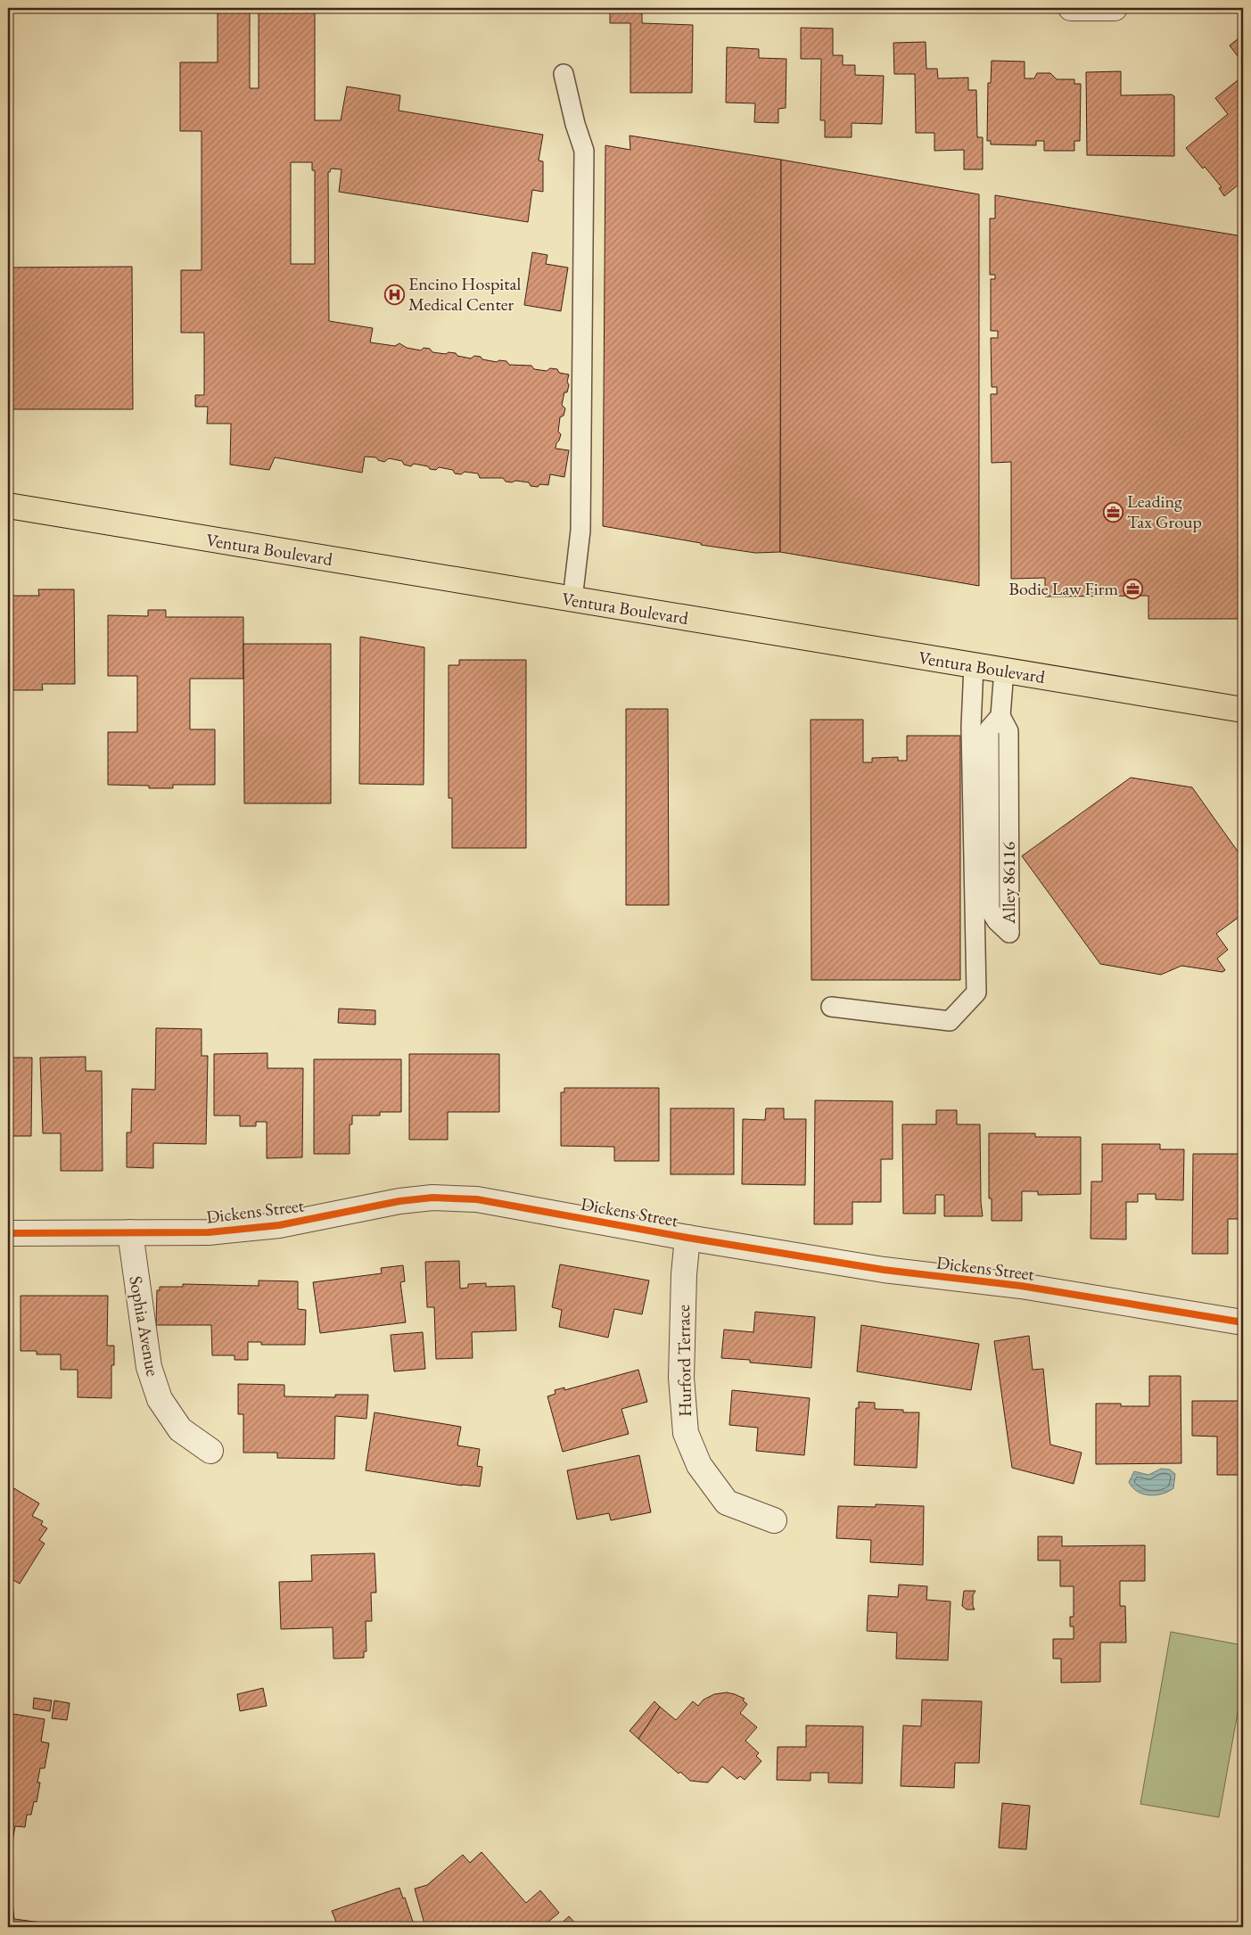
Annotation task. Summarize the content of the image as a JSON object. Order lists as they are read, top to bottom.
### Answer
{
  "streets": {
    "main road": ["Ventura Boulevard"],
    "street": ["Dickens Street", "Sophia Avenue", "Hurford Terrace"],
    "lane": ["Alley 86116"]
  },
  "crossings": [
    ["Ventura Boulevard", "Alley 86116"],
    ["Dickens Street", "Sophia Avenue"],
    ["Dickens Street", "Hurford Terrace"]
  ],
  "places": {
    "hospital": ["Encino Hospital Medical Center"],
    "office": ["Leading Tax Group", "Bodie Law Firm"]
  }
}
